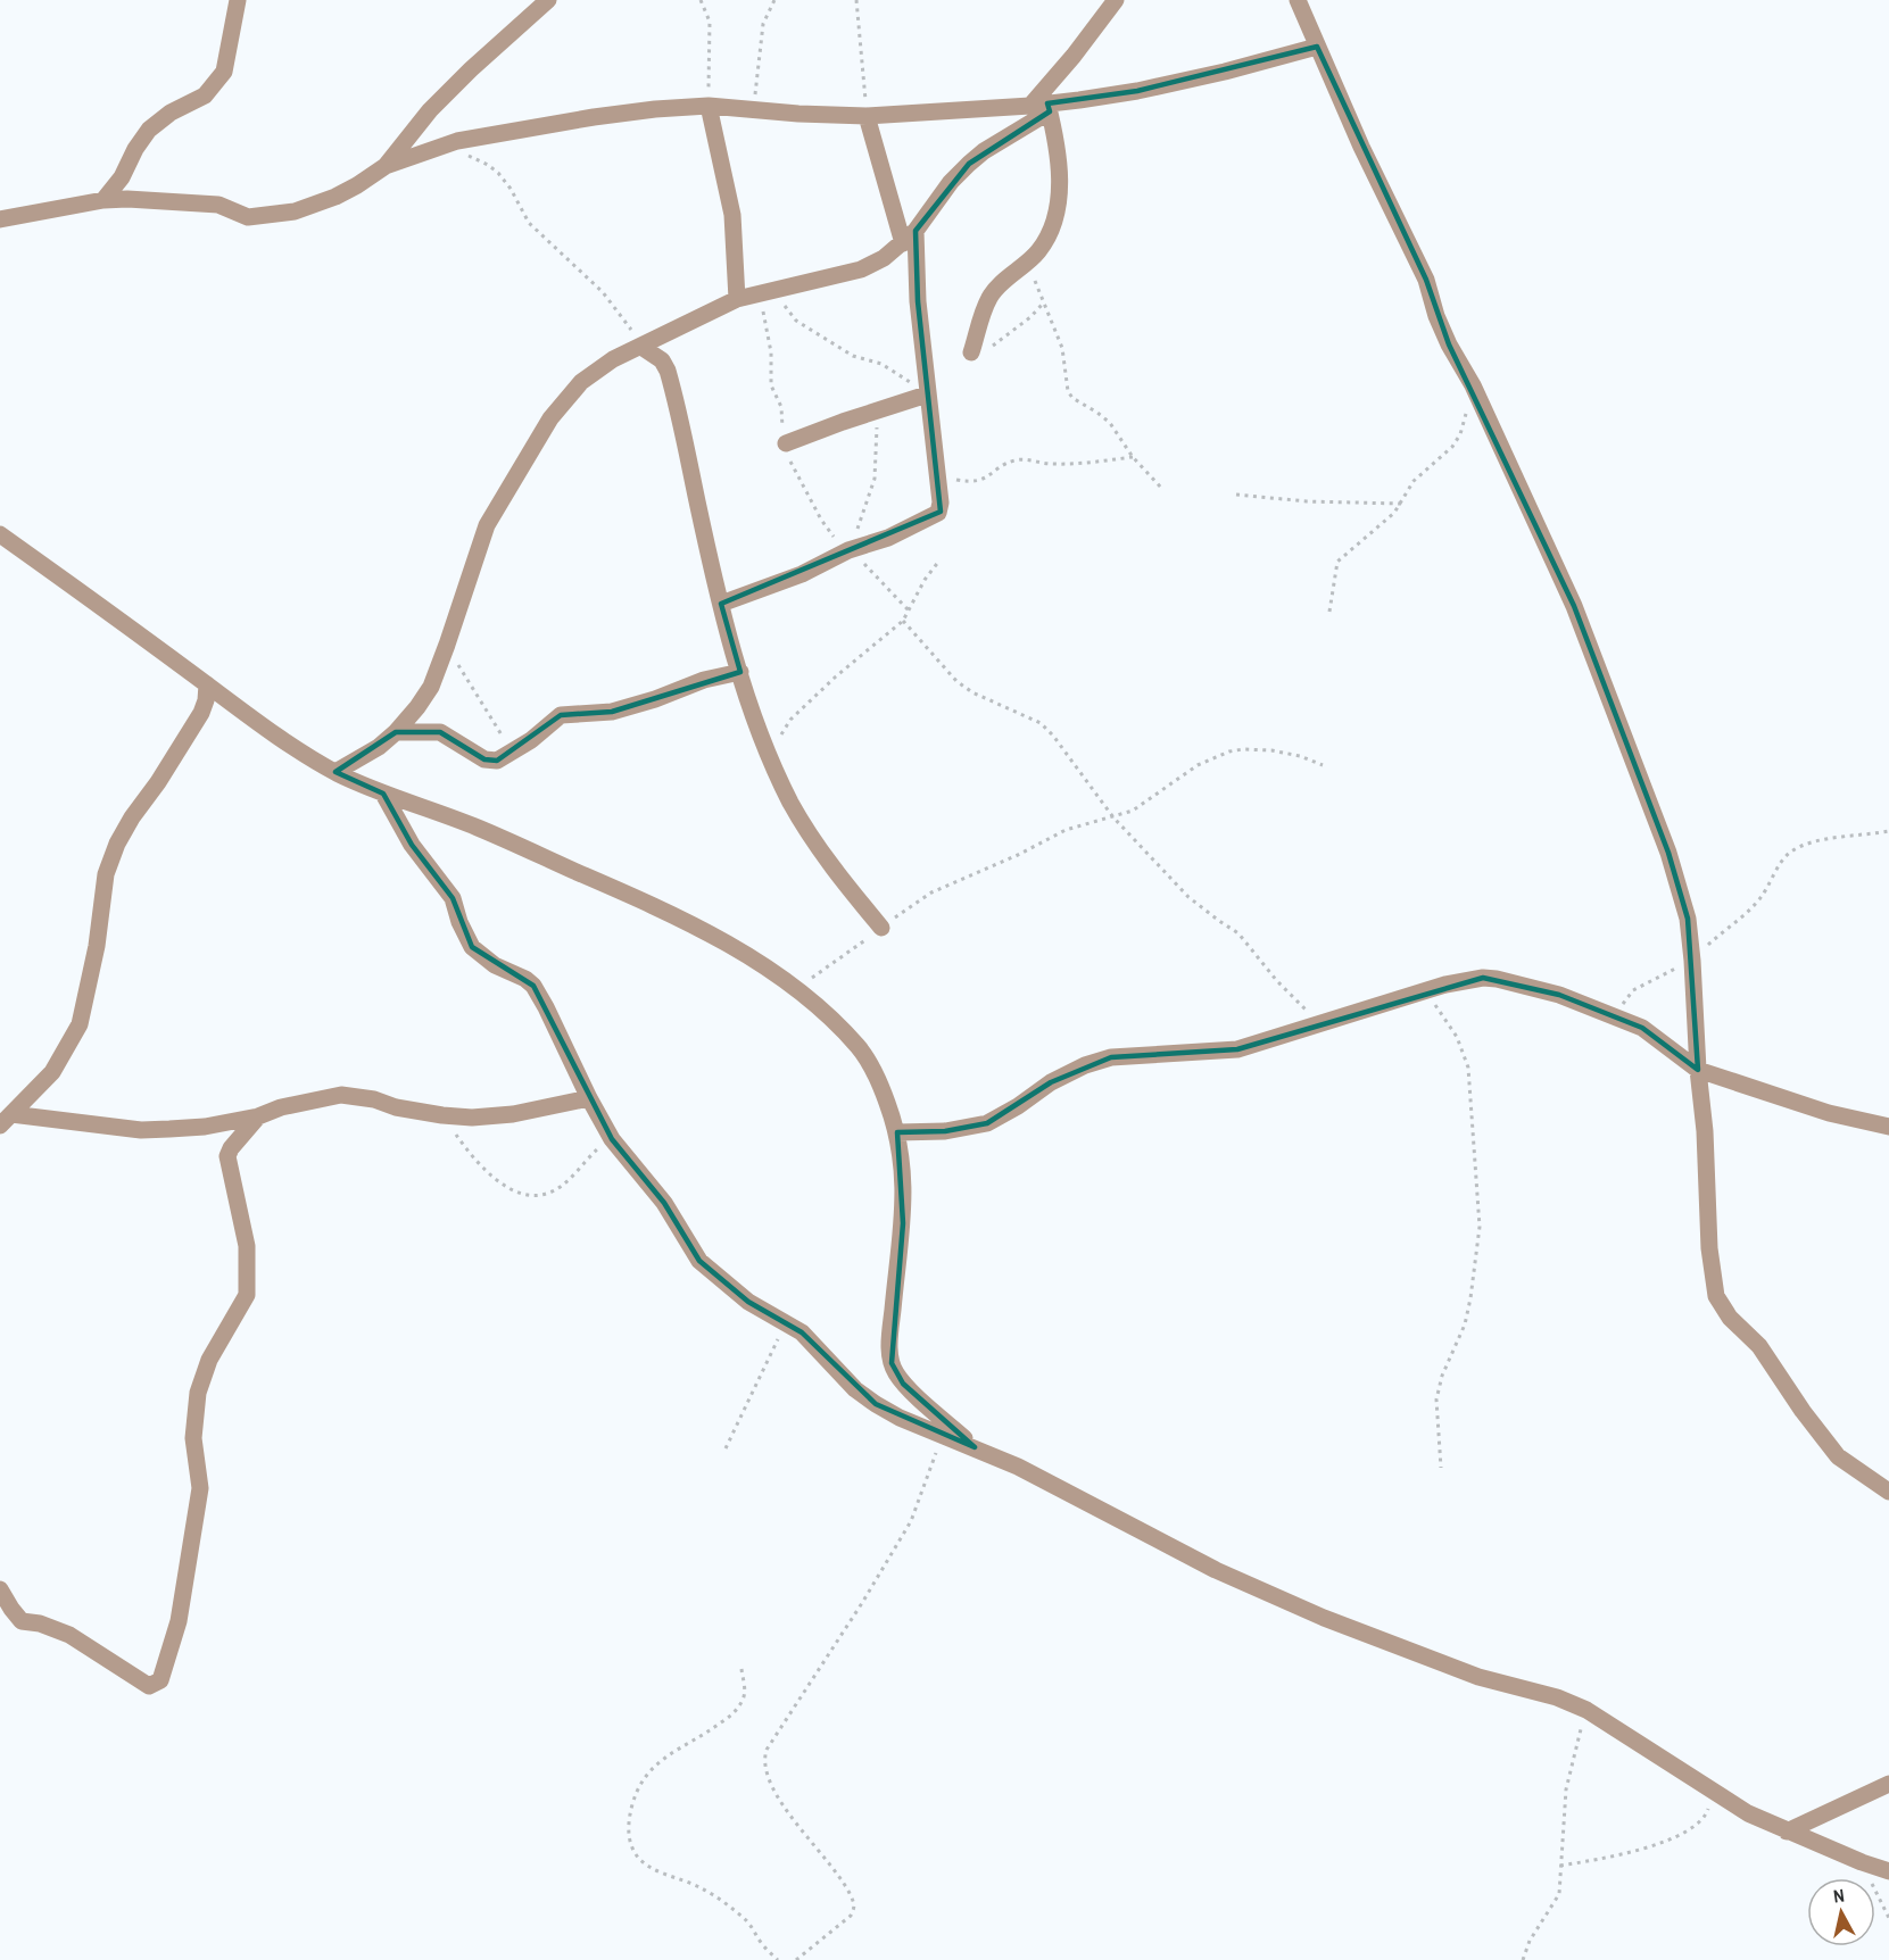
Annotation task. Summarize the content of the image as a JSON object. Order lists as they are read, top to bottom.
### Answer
{
  "north": "top"
}
